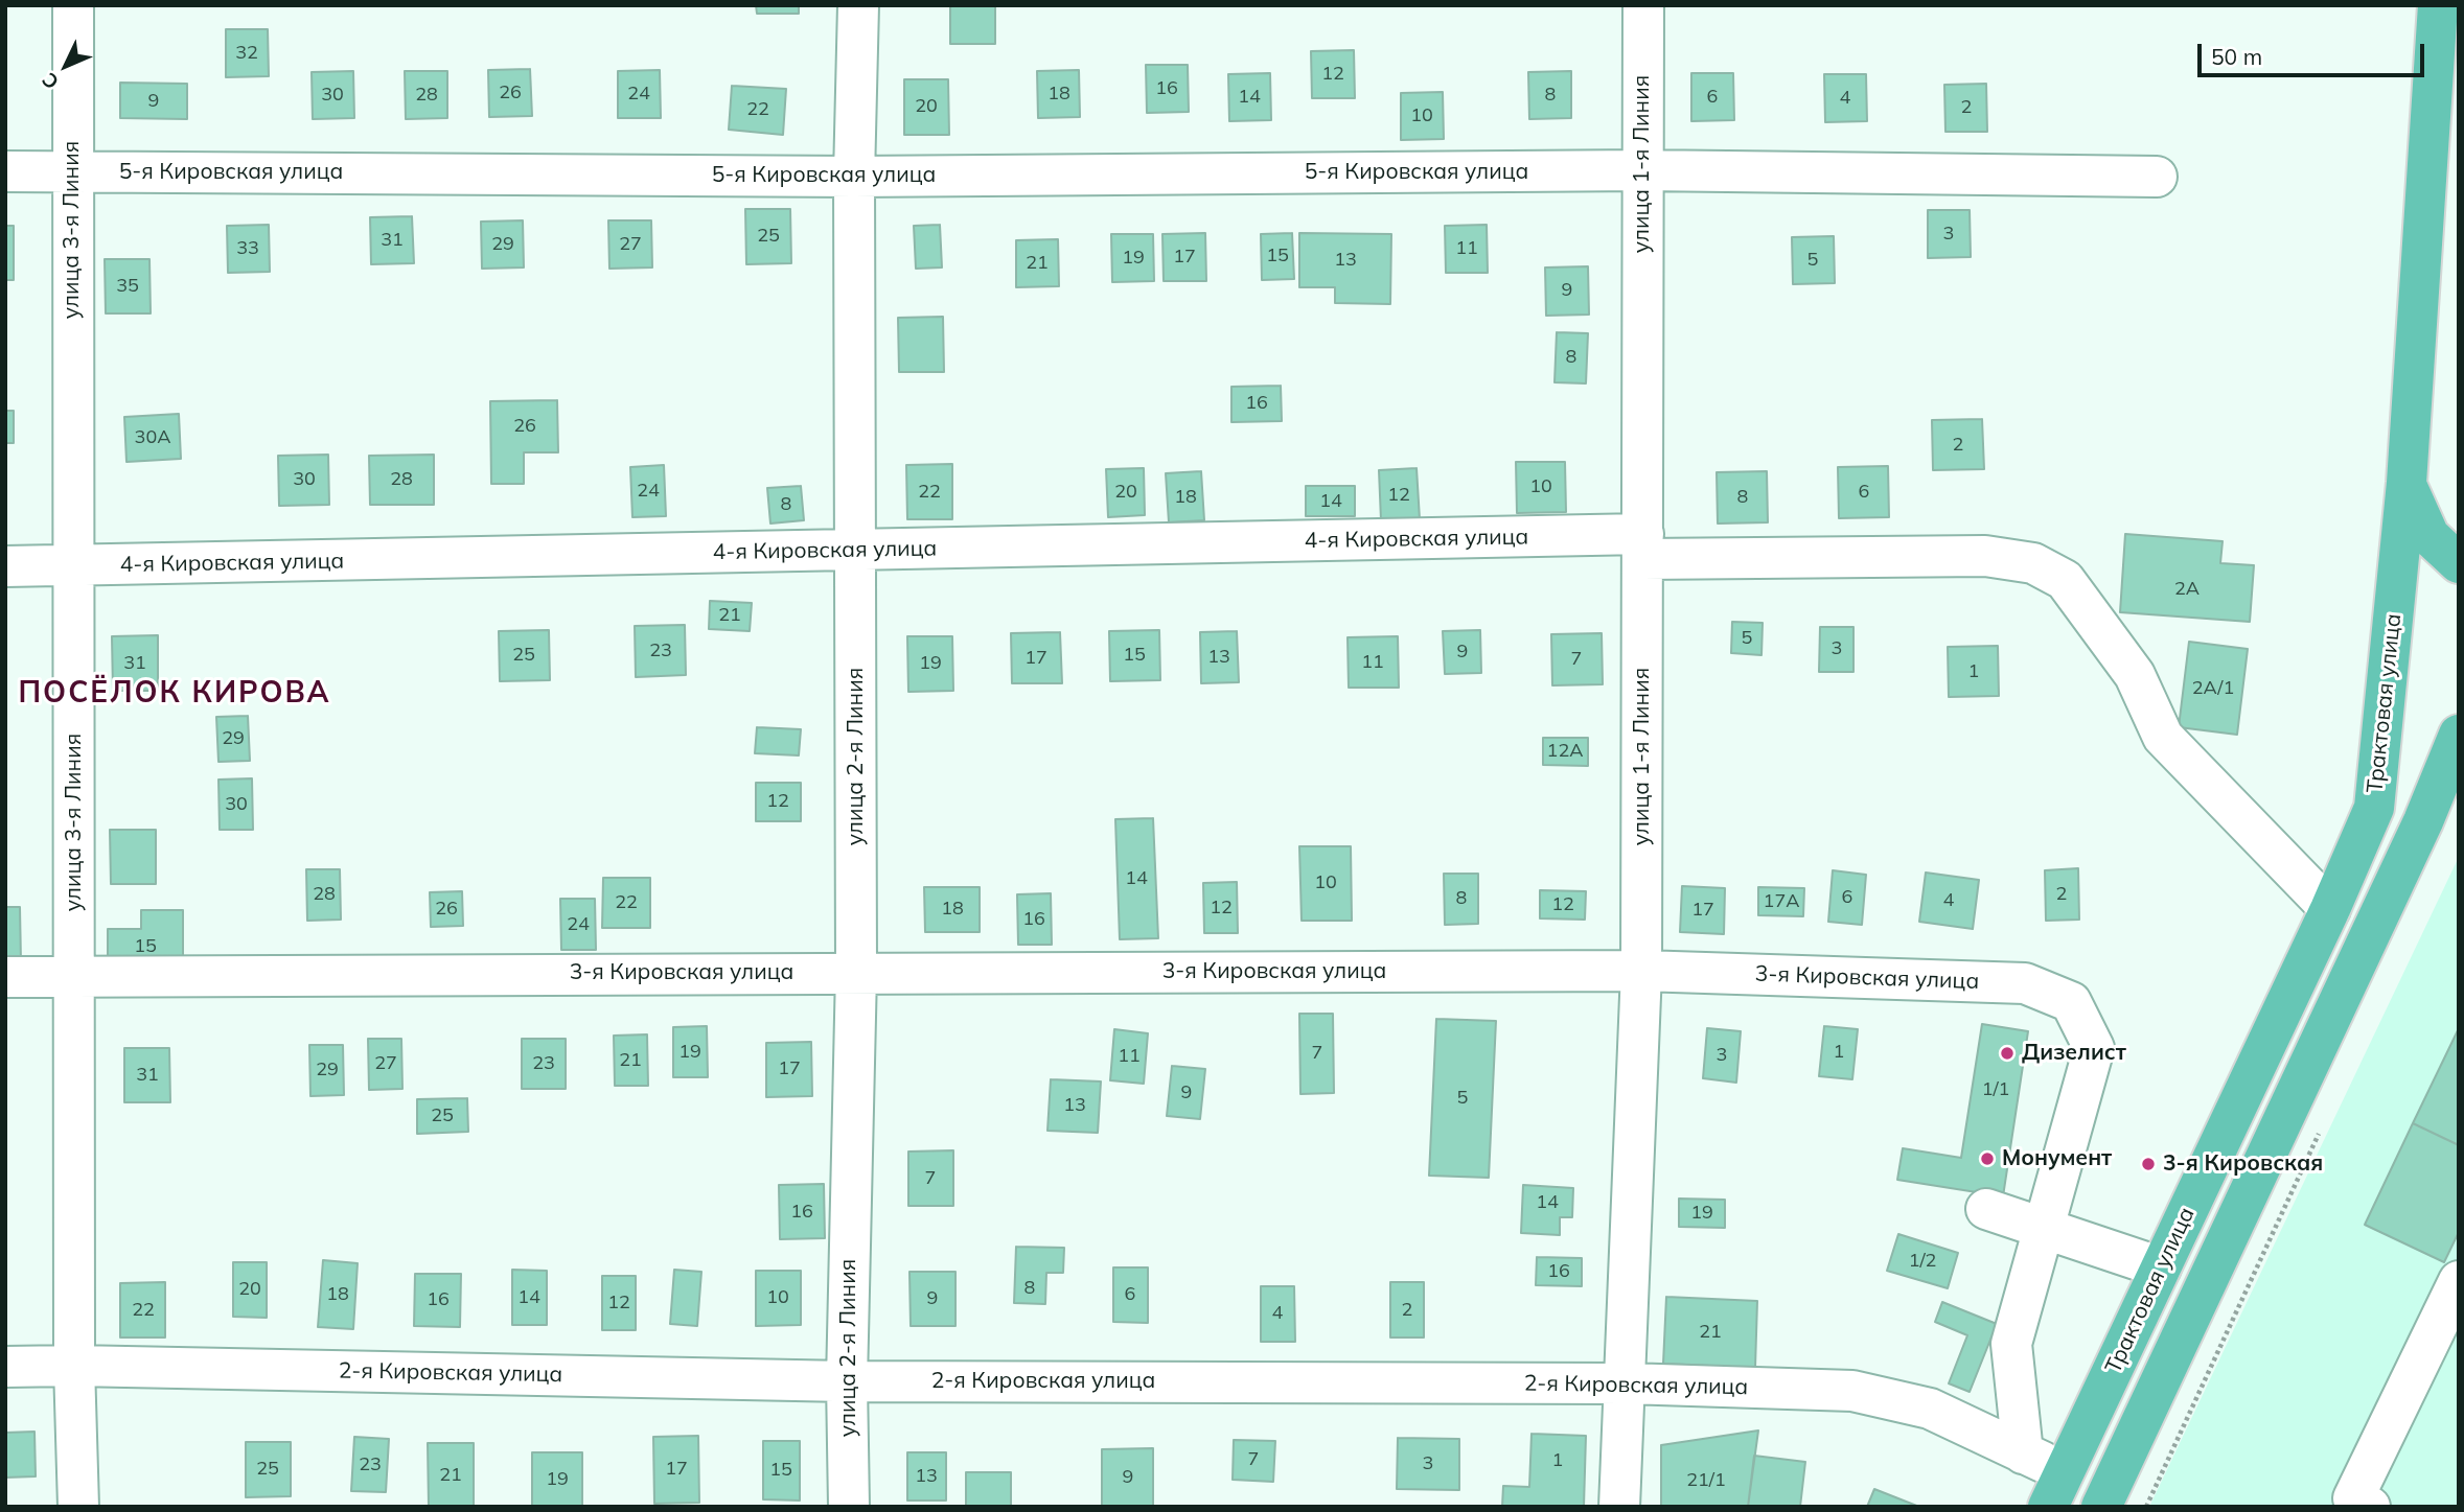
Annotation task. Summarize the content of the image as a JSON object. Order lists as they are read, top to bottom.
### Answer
{
  "streets": {
    "main road": ["Трактовая улица"],
    "street": [
      "улица 1-я Линия",
      "5-я Кировская улица",
      "улица 3-я Линия",
      "4-я Кировская улица",
      "улица 2-я Линия",
      "3-я Кировская улица",
      "2-я Кировская улица"
    ]
  },
  "crossings": [
    ["улица 1-я Линия", "5-я Кировская улица"],
    ["улица 1-я Линия", "4-я Кировская улица"],
    ["улица 1-я Линия", "3-я Кировская улица"],
    ["улица 1-я Линия", "2-я Кировская улица"],
    ["5-я Кировская улица", "улица 3-я Линия"],
    ["5-я Кировская улица", "улица 2-я Линия"],
    ["улица 3-я Линия", "4-я Кировская улица"],
    ["улица 3-я Линия", "3-я Кировская улица"],
    ["улица 3-я Линия", "2-я Кировская улица"],
    ["4-я Кировская улица", "Трактовая улица"],
    ["4-я Кировская улица", "улица 2-я Линия"],
    ["Трактовая улица", "2-я Кировская улица"],
    ["улица 2-я Линия", "3-я Кировская улица"],
    ["улица 2-я Линия", "2-я Кировская улица"],
    ["3-я Кировская улица", "2-я Кировская улица"]
  ],
  "districts": ["ПОСЁЛОК КИРОВА"],
  "places": ["Дизелист", "Монумент", "3-я Кировская"],
  "house_numbers": [
    "32",
    "12",
    "16",
    "26",
    "24",
    "18",
    "30",
    "28",
    "8",
    "14",
    "6",
    "4",
    "9",
    "20",
    "2",
    "22",
    "10",
    "3",
    "25",
    "31",
    "29",
    "27",
    "33",
    "11",
    "15",
    "17",
    "19",
    "13",
    "5",
    "21",
    "35",
    "9",
    "8",
    "16",
    "26",
    "30А",
    "2",
    "30",
    "28",
    "10",
    "24",
    "22",
    "20",
    "6",
    "12",
    "18",
    "8",
    "14",
    "8",
    "2А",
    "21",
    "5",
    "3",
    "23",
    "9",
    "25",
    "15",
    "13",
    "17",
    "7",
    "11",
    "31",
    "19",
    "1",
    "2А/1",
    "29",
    "12А",
    "12",
    "30",
    "14",
    "10",
    "28",
    "2",
    "6",
    "8",
    "4",
    "17А",
    "22",
    "12",
    "12",
    "26",
    "18",
    "17",
    "16",
    "24",
    "15",
    "19",
    "1",
    "7",
    "3",
    "11",
    "21",
    "27",
    "23",
    "17",
    "29",
    "31",
    "1/1",
    "9",
    "5",
    "13",
    "25",
    "7",
    "14",
    "16",
    "19",
    "1/2",
    "16",
    "8",
    "20",
    "18",
    "6",
    "14",
    "10",
    "9",
    "16",
    "12",
    "22",
    "2",
    "4",
    "21",
    "7",
    "1",
    "3",
    "23",
    "25",
    "17",
    "15",
    "21",
    "13",
    "9",
    "19",
    "21/1"
  ],
  "scale_bar": "50 m",
  "north": "bottom left"
}
